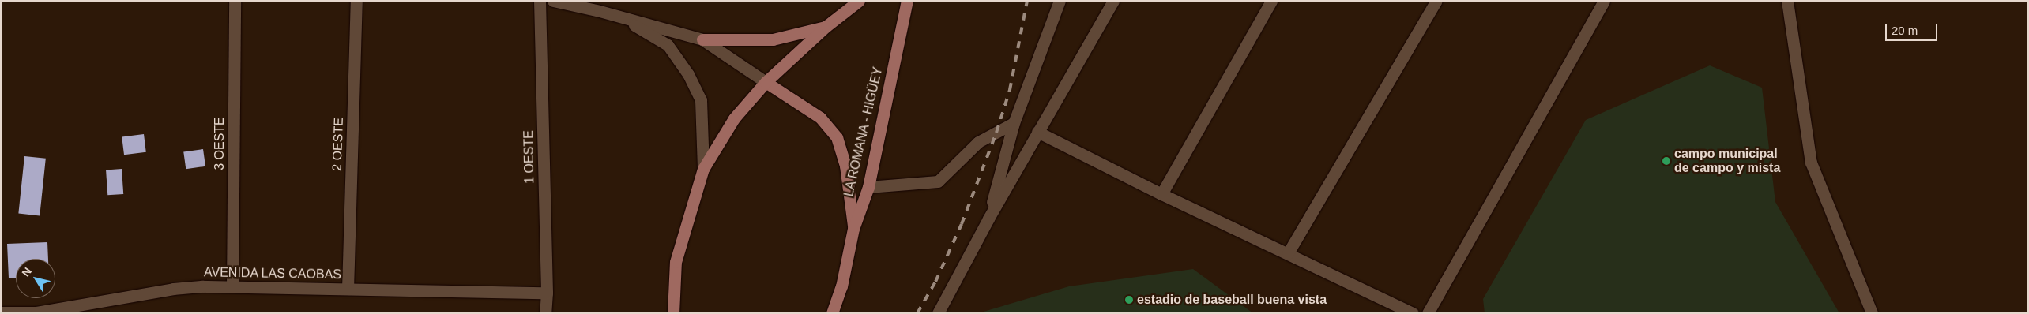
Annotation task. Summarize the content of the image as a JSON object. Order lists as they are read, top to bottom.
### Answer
{
  "streets": {
    "main road": ["LA ROMANA - HIGÜEY"],
    "street": [
      "3 OESTE",
      "2 OESTE",
      "1 OESTE",
      "AVENIDA LAS CAOBAS"
    ]
  },
  "crossings": [
    ["3 OESTE", "AVENIDA LAS CAOBAS"],
    ["2 OESTE", "AVENIDA LAS CAOBAS"],
    ["1 OESTE", "AVENIDA LAS CAOBAS"]
  ],
  "places": ["campo municipal de campo y mista", "estadio de baseball buena vista"],
  "scale_bar": "20 m",
  "north": "top left"
}
